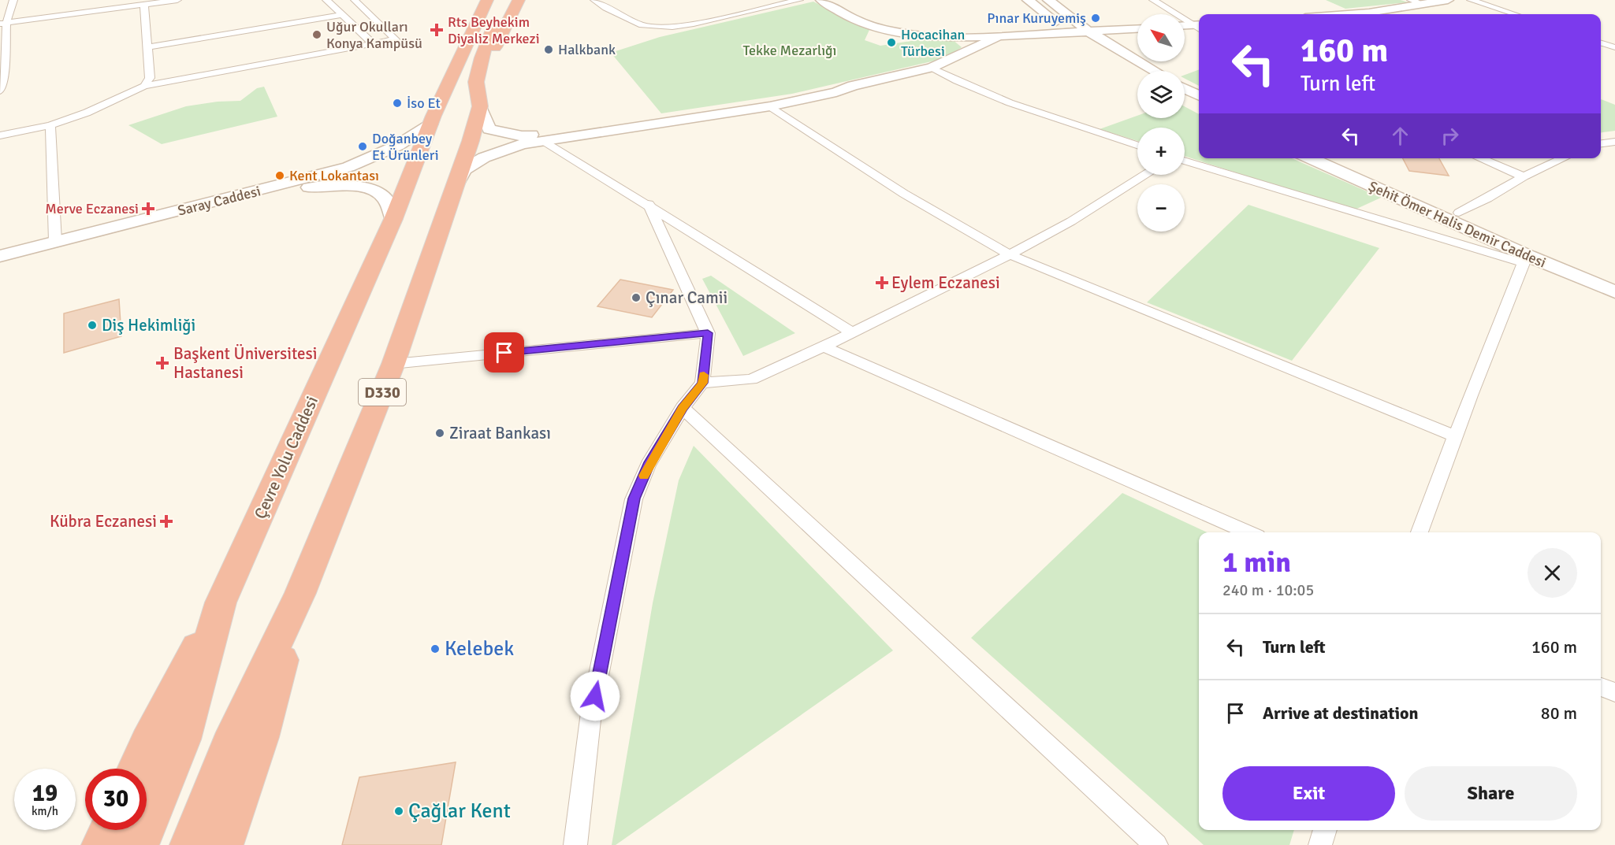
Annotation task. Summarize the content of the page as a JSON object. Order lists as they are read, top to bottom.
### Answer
{
  "streets": {
    "highway": ["D330", "Çevre Yolu Caddesi"],
    "street": ["Saray Caddesi", "Şehit Ömer Halis Demir Caddesi"]
  },
  "crossings": [
    ["Saray Caddesi", "Çevre Yolu Caddesi"]
  ],
  "parks": ["Tekke Mezarlığı"],
  "places": {
    "other": [
      "Pınar Kuruyemiş",
      "Uğur Okulları Konya Kampüsü",
      "Hocacihan Türbesi",
      "Halkbank",
      "İso Et",
      "Doğanbey Et Ürünleri",
      "Kent Lokantası",
      "Çınar Camii",
      "Diş Hekimliği",
      "Ziraat Bankası",
      "Kelebek",
      "Çağlar Kent"
    ],
    "health": [
      "Rts Beyhekim Diyaliz Merkezi",
      "Merve Eczanesi",
      "Eylem Eczanesi",
      "Başkent Üniversitesi Hastanesi",
      "Kübra Eczanesi"
    ]
  },
  "north": "top left",
  "page": {
    "map_buttons": ["+", "−"],
    "turn": ["160 m", "Turn left"],
    "heading": ["1 min", "240 m · 10:05"],
    "list": [
      {
        "name": "Turn left",
        "value": "160 m"
      },
      {
        "name": "Arrive at destination",
        "value": "80 m"
      }
    ],
    "buttons": ["Exit", "Share"],
    "speed": "19 km/h",
    "limit": "30"
  }
}
